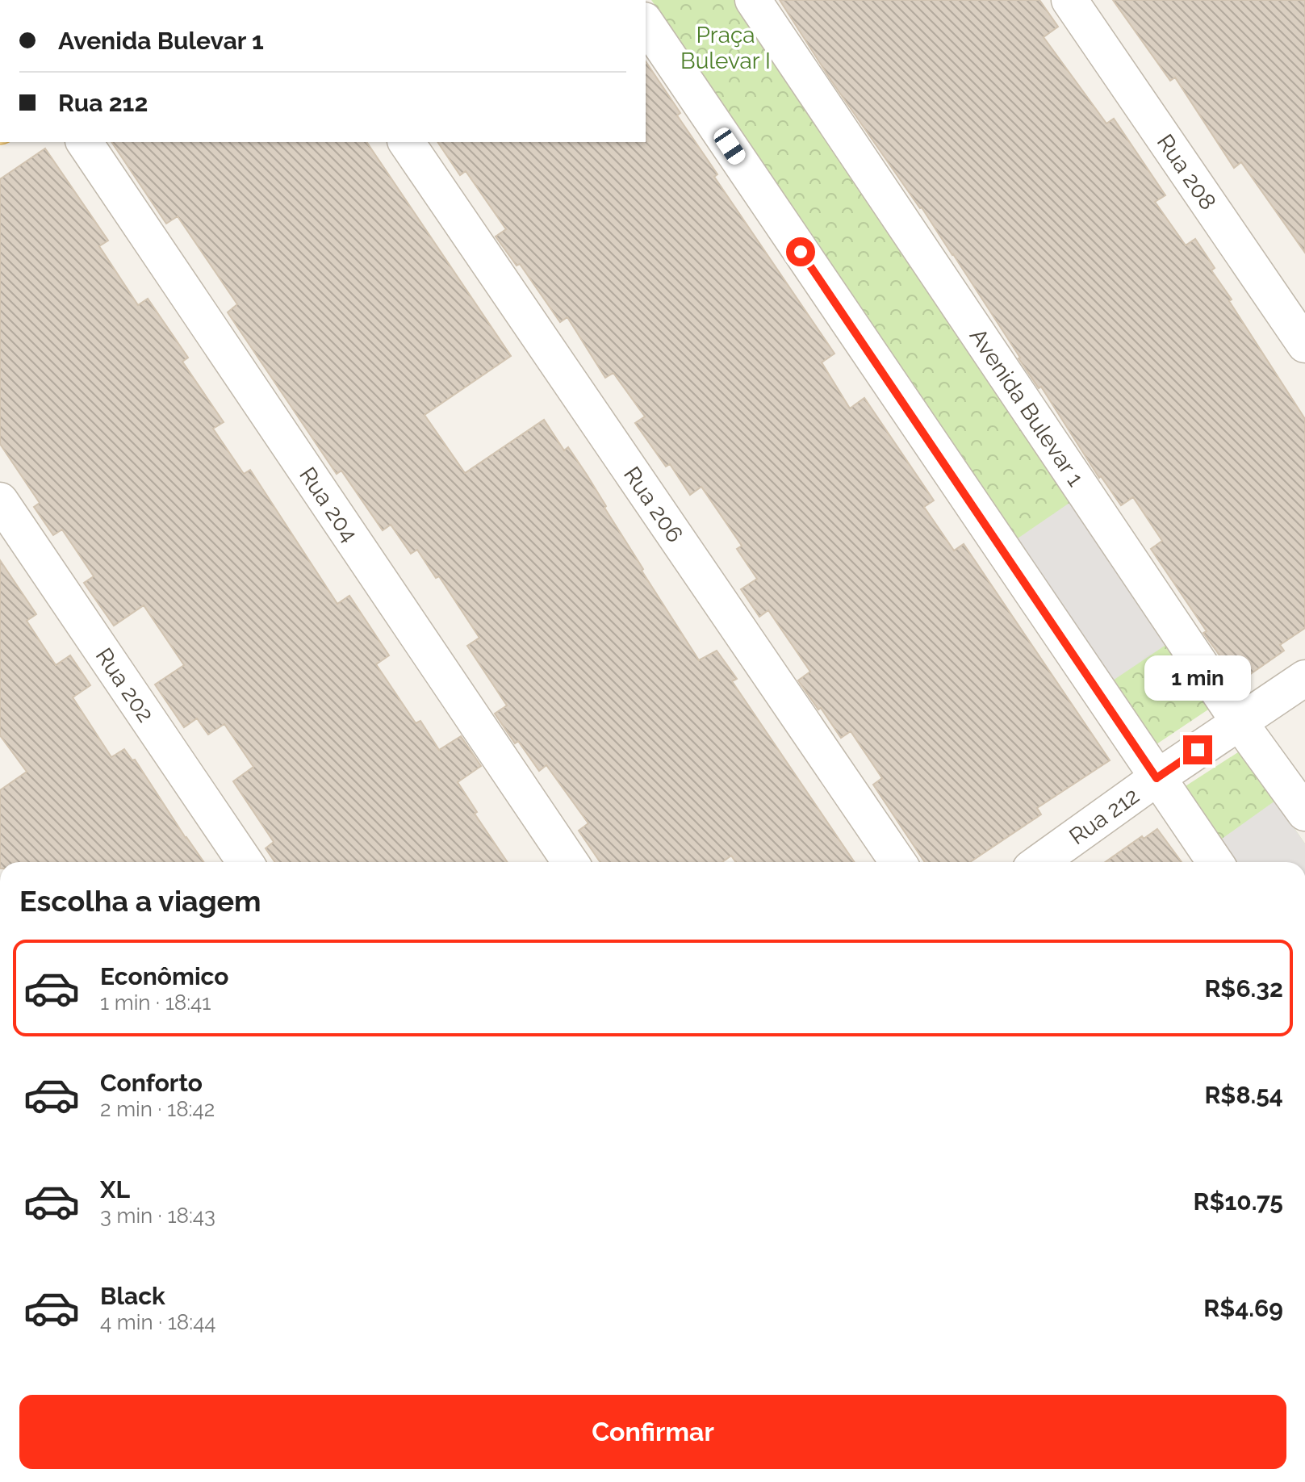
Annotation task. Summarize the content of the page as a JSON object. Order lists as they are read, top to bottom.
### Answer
{
  "streets": {
    "street": [
      "Rua 208",
      "Avenida Bulevar 1",
      "Rua 204",
      "Rua 206",
      "Rua 202",
      "Rua 212"
    ]
  },
  "crossings": [
    ["Avenida Bulevar 1", "Rua 212"]
  ],
  "parks": ["Praça Bulevar I"],
  "page": {
    "banner": ["Avenida Bulevar 1", "Rua 212"],
    "bubble": "1 min",
    "heading": "Escolha a viagem",
    "list": [
      {
        "name": "Econômico",
        "note": "1 min · 18:41",
        "value": "R$6.32"
      },
      {
        "name": "Conforto",
        "note": "2 min · 18:42",
        "value": "R$8.54"
      },
      {
        "name": "XL",
        "note": "3 min · 18:43",
        "value": "R$10.75"
      },
      {
        "name": "Black",
        "note": "4 min · 18:44",
        "value": "R$4.69"
      }
    ],
    "buttons": "Confirmar"
  }
}
